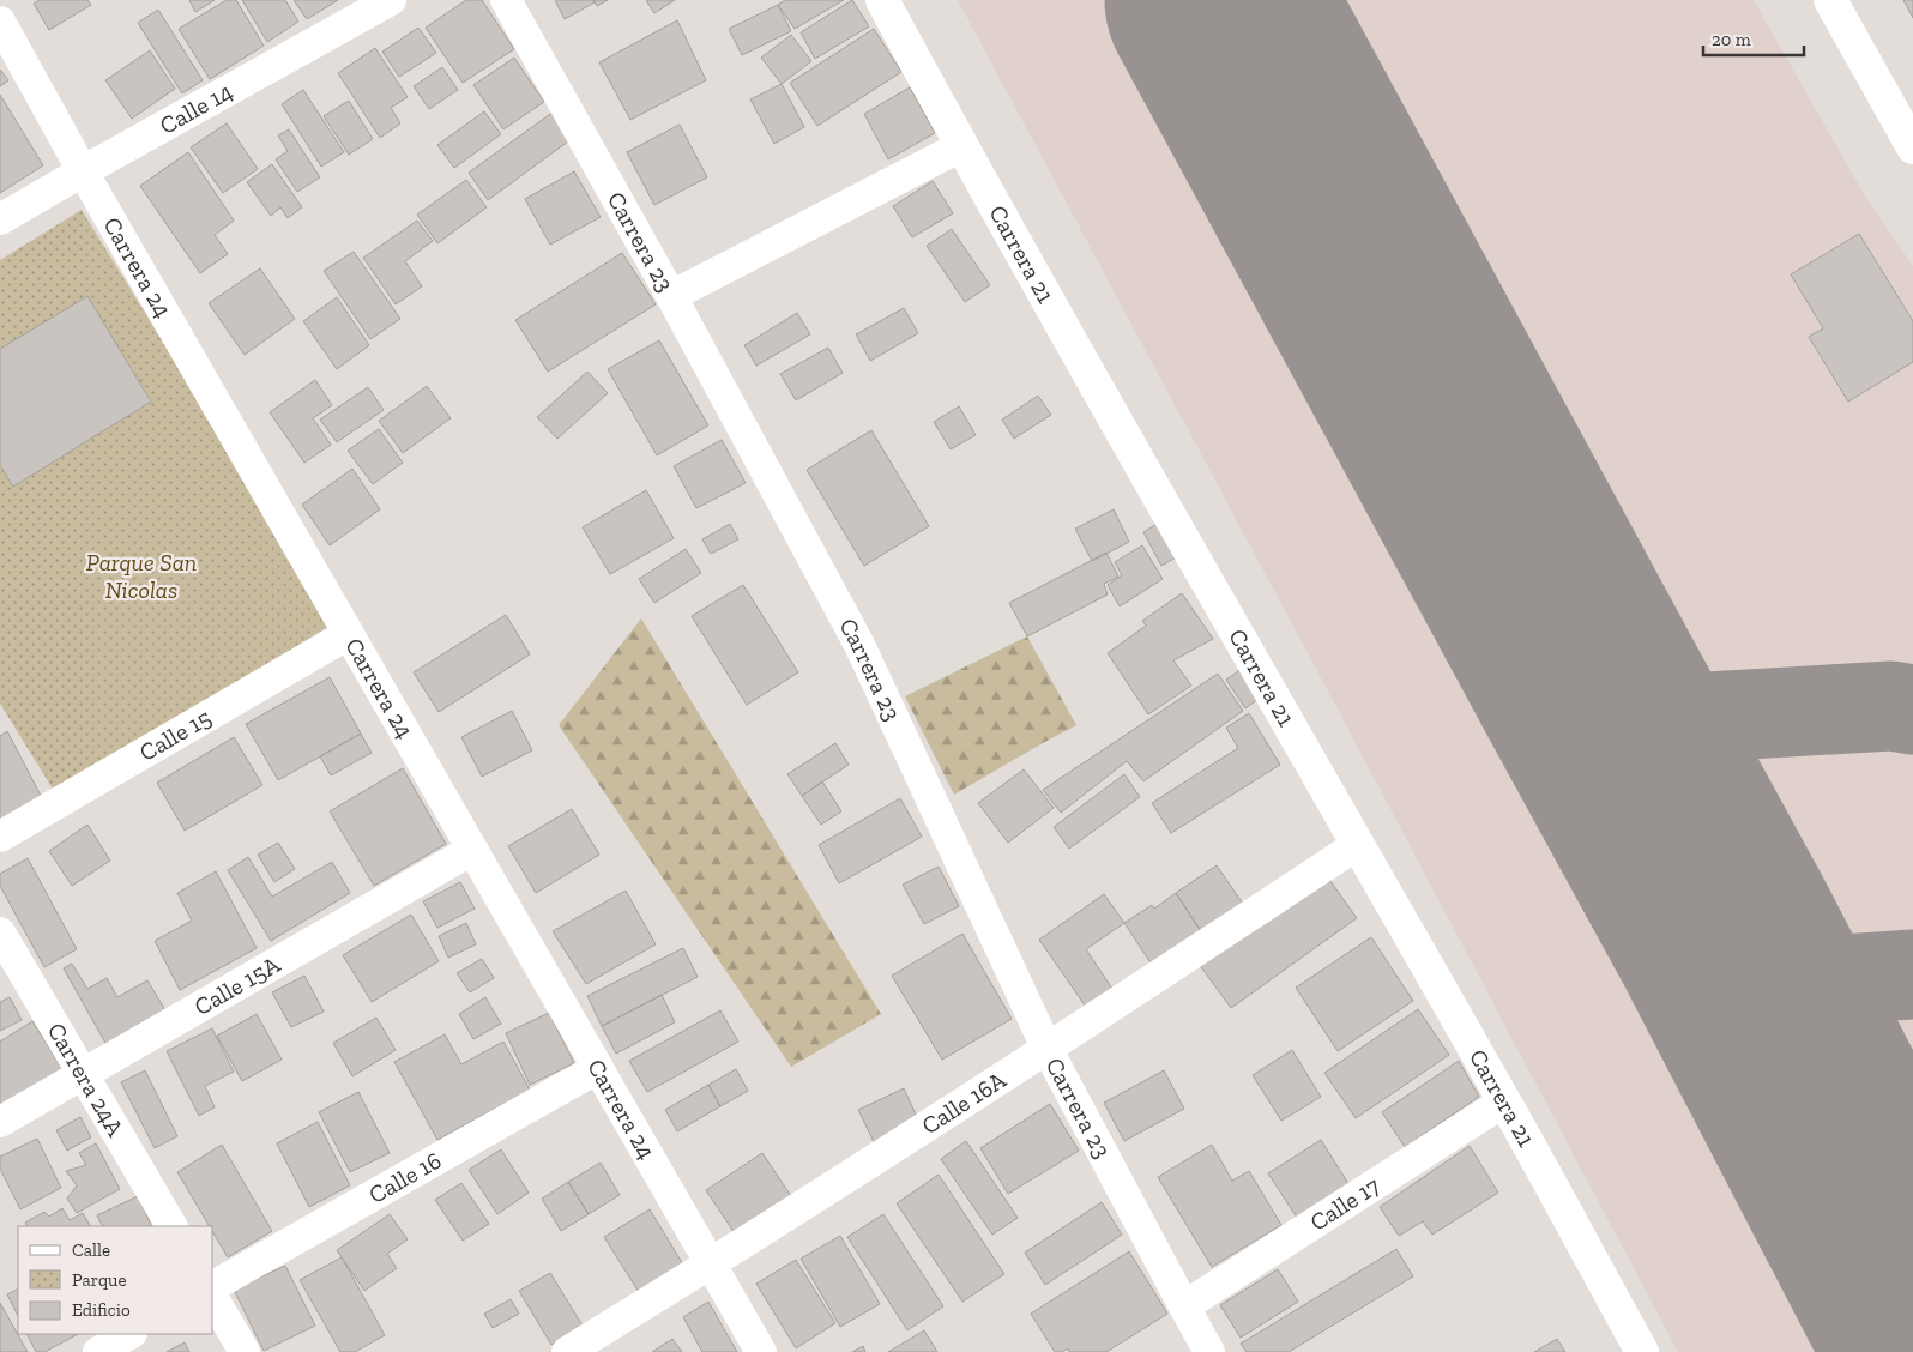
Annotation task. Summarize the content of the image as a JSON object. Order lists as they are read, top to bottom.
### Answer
{
  "streets": {
    "street": [
      "Calle 14",
      "Carrera 23",
      "Carrera 21",
      "Carrera 24",
      "Calle 15",
      "Calle 15A",
      "Carrera 24A",
      "Calle 16A",
      "Calle 16",
      "Calle 17"
    ]
  },
  "crossings": [
    ["Calle 14", "Carrera 24"],
    ["Carrera 23", "Calle 16A"],
    ["Carrera 23", "Calle 17"],
    ["Carrera 21", "Calle 16A"],
    ["Carrera 21", "Calle 17"],
    ["Carrera 24", "Calle 15"],
    ["Carrera 24", "Calle 15A"],
    ["Carrera 24", "Calle 16A"],
    ["Carrera 24", "Calle 16"],
    ["Calle 15A", "Carrera 24A"]
  ],
  "parks": ["Parque San Nicolas"],
  "legend": ["Calle", "Parque", "Edificio"],
  "scale_bar": "20 m"
}
